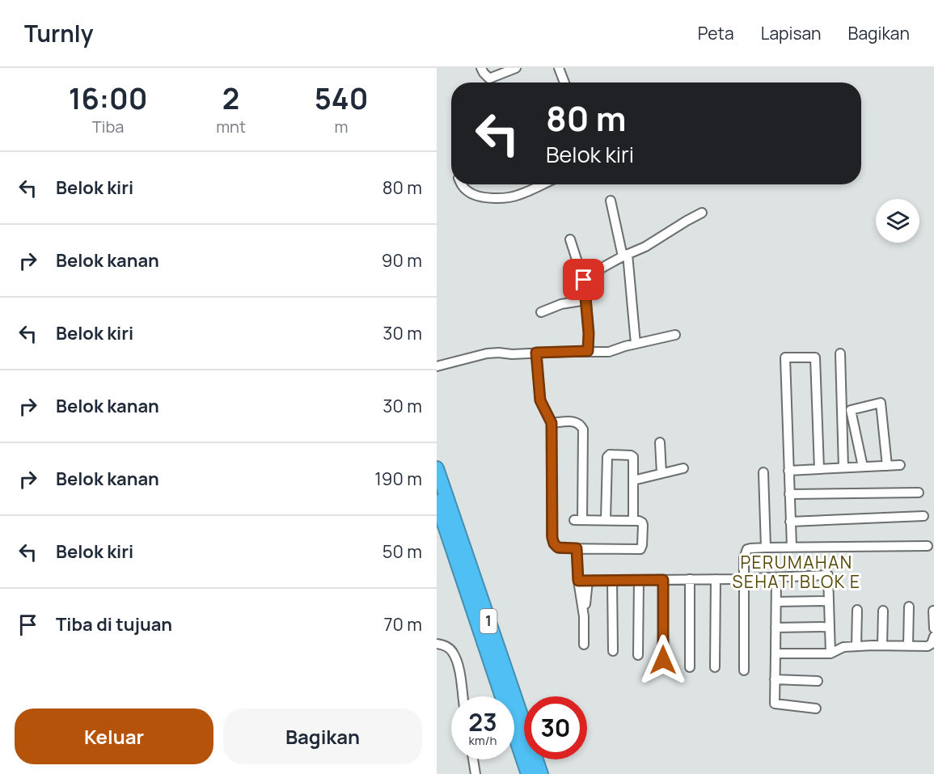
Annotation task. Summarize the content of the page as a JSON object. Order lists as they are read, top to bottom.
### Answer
{
  "streets": {
    "highway": ["1"]
  },
  "districts": ["PERUMAHAN SEHATI BLOK E"],
  "page": {
    "header": "Turnly",
    "nav": ["Peta", "Lapisan", "Bagikan"],
    "eta": [
      "16:00",
      "Tiba",
      "2",
      "mnt",
      "540",
      "m"
    ],
    "turn": ["80 m", "Belok kiri"],
    "list": [
      {
        "name": "Belok kiri",
        "value": "80 m"
      },
      {
        "name": "Belok kanan",
        "value": "90 m"
      },
      {
        "name": "Belok kiri",
        "value": "30 m"
      },
      {
        "name": "Belok kanan",
        "value": "30 m"
      },
      {
        "name": "Belok kanan",
        "value": "190 m"
      },
      {
        "name": "Belok kiri",
        "value": "50 m"
      },
      {
        "name": "Tiba di tujuan",
        "value": "70 m"
      }
    ],
    "speed": "23 km/h",
    "limit": "30",
    "buttons": ["Keluar", "Bagikan"]
  }
}
